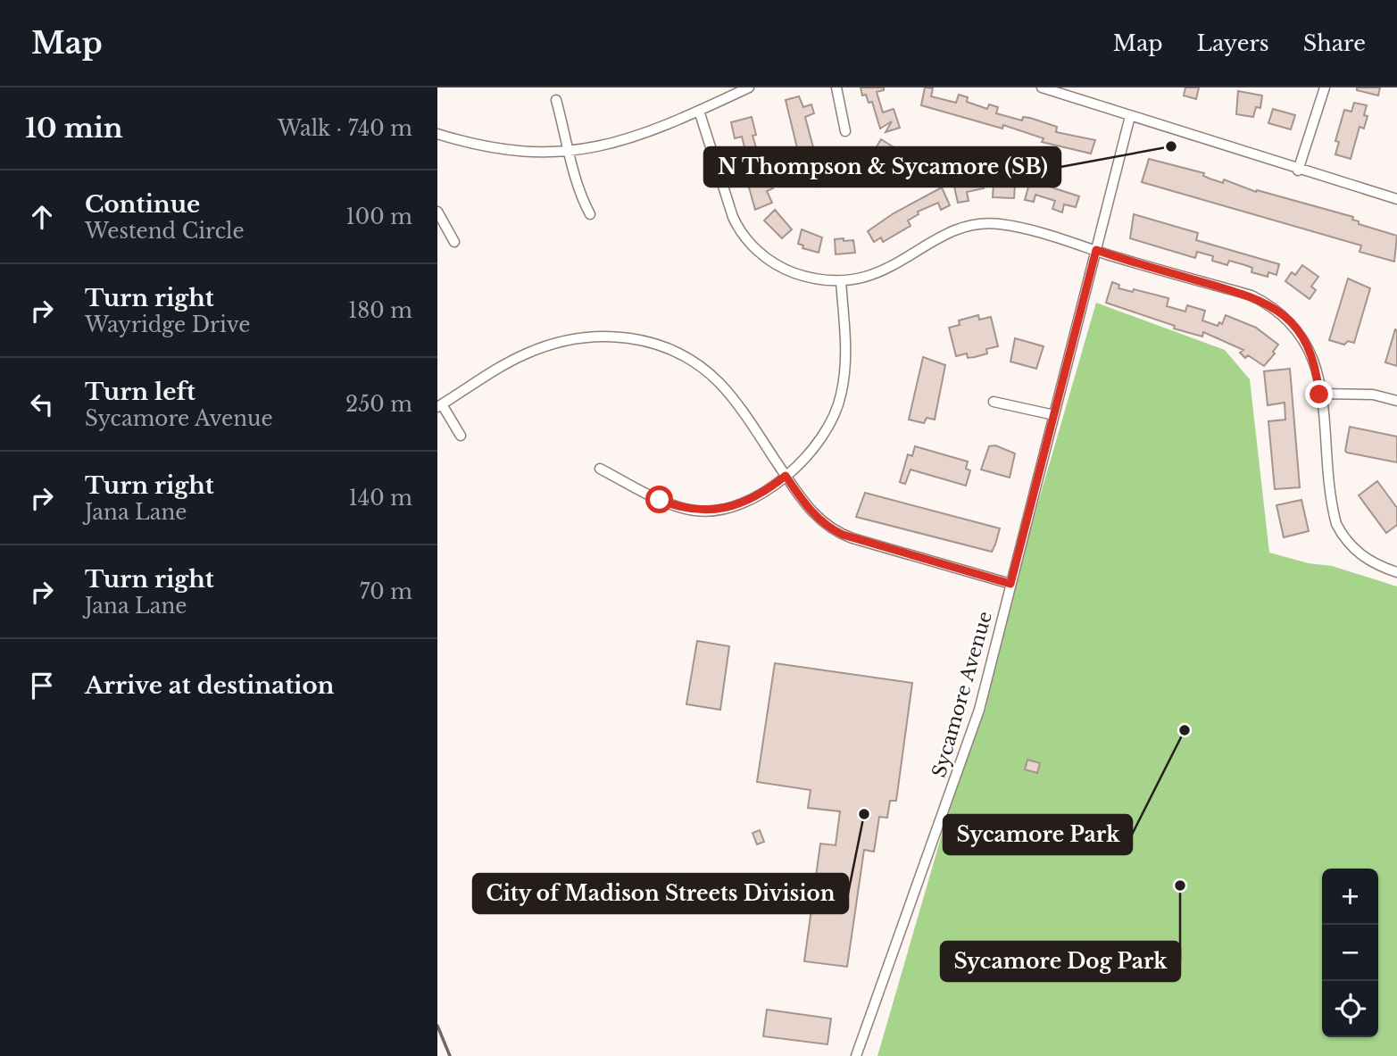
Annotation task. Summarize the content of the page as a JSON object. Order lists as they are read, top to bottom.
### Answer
{
  "streets": {
    "street": ["Sycamore Avenue"]
  },
  "places": [
    "N Thompson & Sycamore (SB)",
    "Sycamore Park",
    "City of Madison Streets Division",
    "Sycamore Dog Park"
  ],
  "page": {
    "header": "Map",
    "nav": ["Map", "Layers", "Share"],
    "heading": ["10 min", "Walk · 740 m"],
    "list": [
      ["Continue", "Westend Circle", "100 m"],
      ["Turn right", "Wayridge Drive", "180 m"],
      ["Turn left", "Sycamore Avenue", "250 m"],
      ["Turn right", "Jana Lane", "140 m"],
      ["Turn right", "Jana Lane", "70 m"],
      "Arrive at destination"
    ],
    "map_buttons": ["+", "−"]
  }
}
